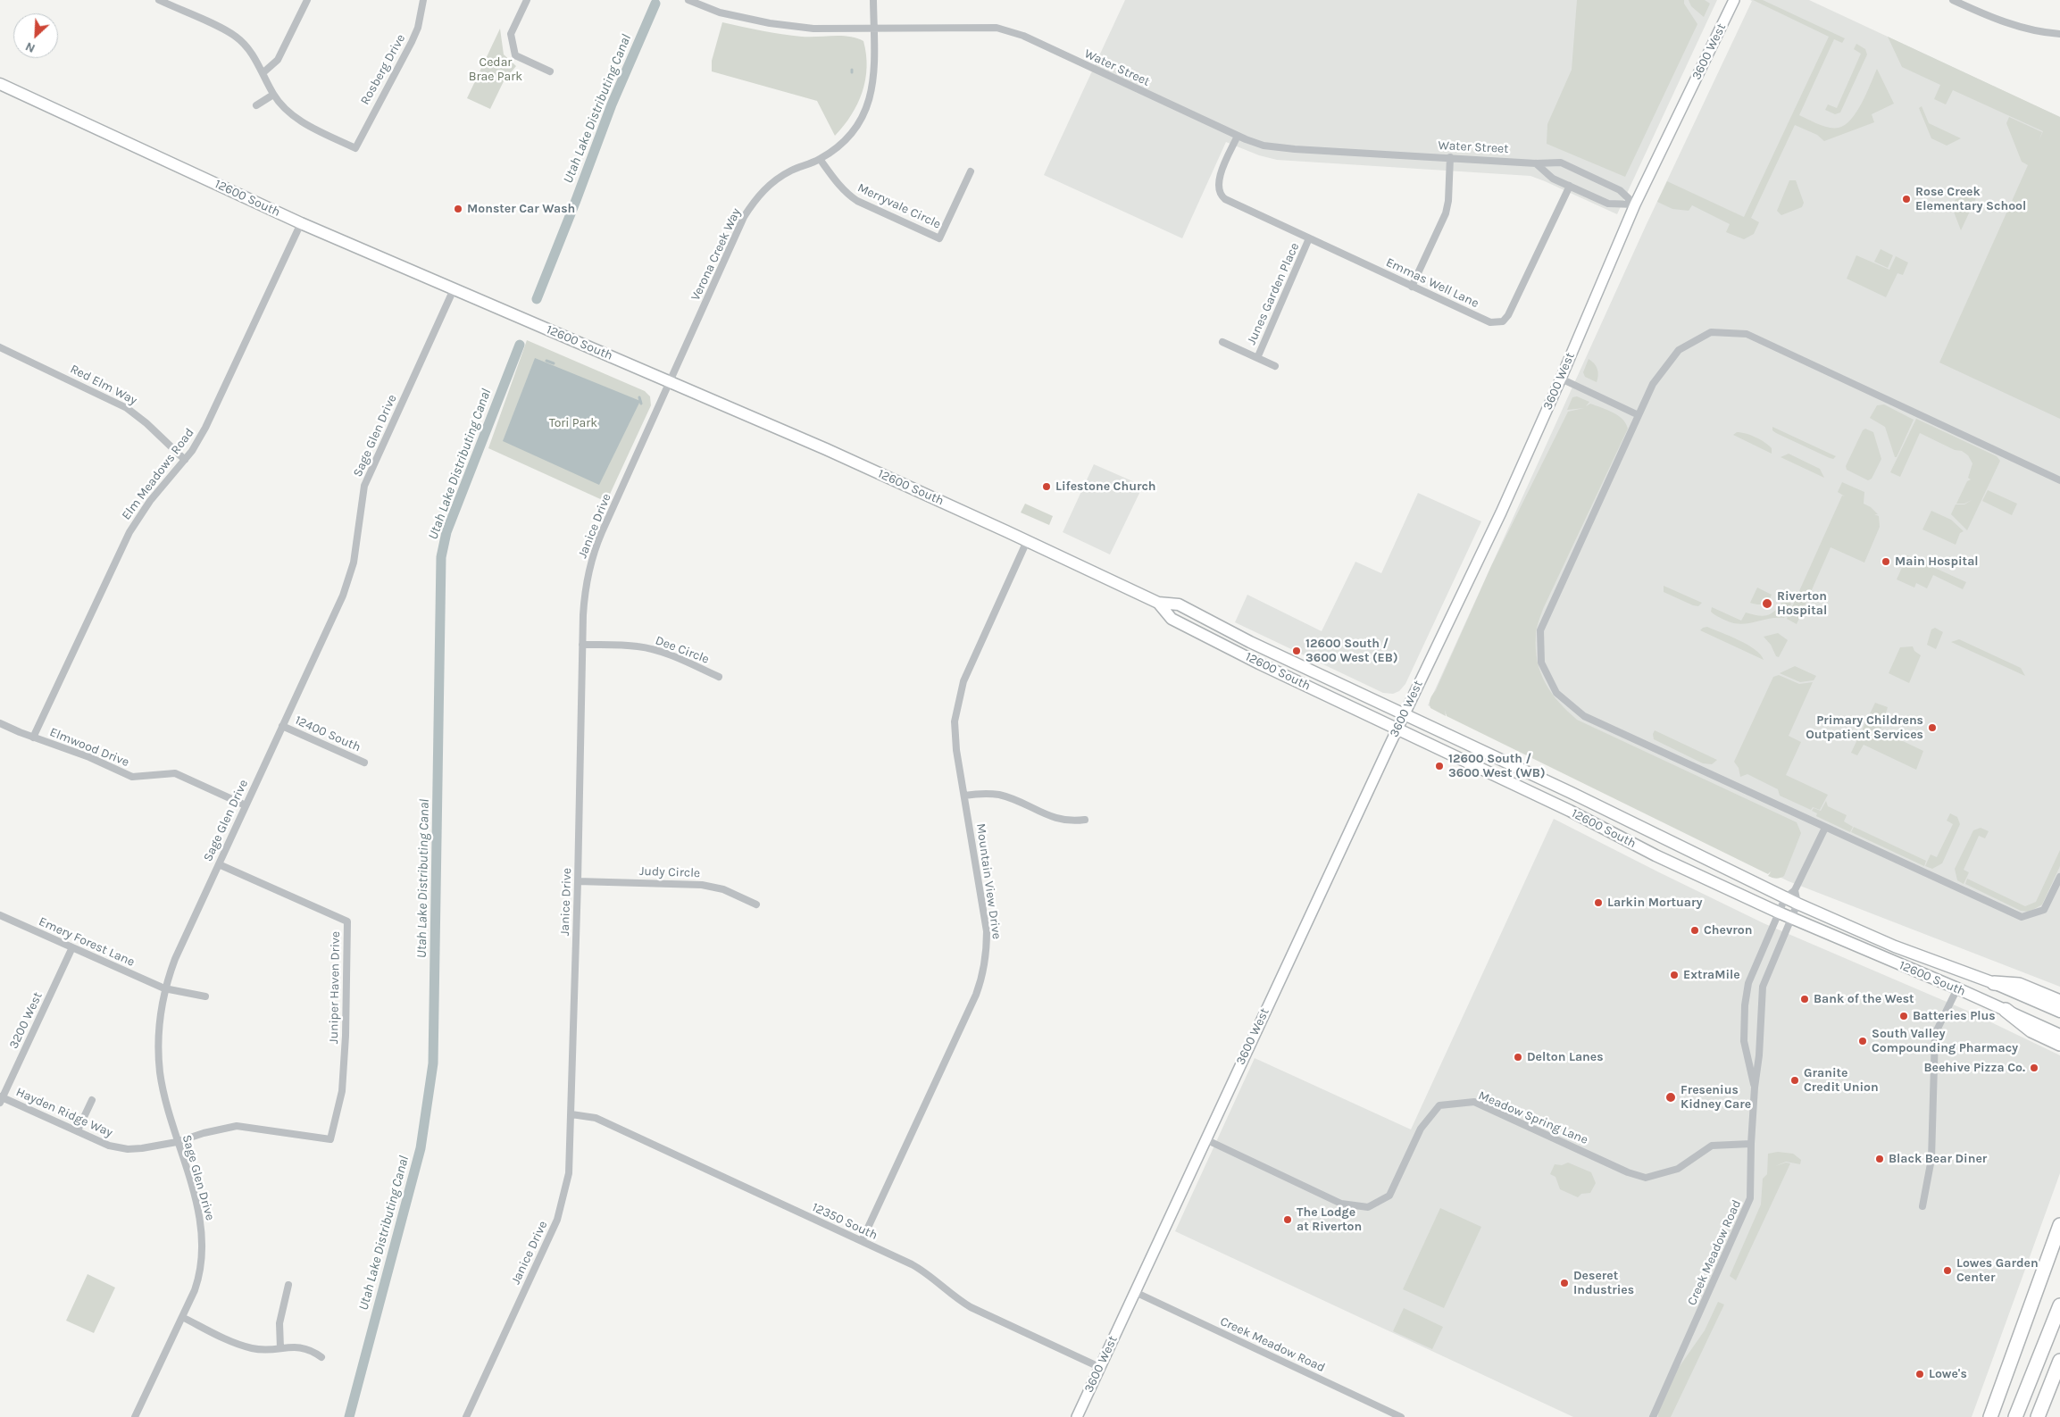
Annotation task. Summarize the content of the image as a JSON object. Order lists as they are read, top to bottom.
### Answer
{
  "streets": {
    "main road": ["3600 West", "12600 South"],
    "street": [
      "Water Street",
      "Rosberg Drive",
      "Merryvale Circle",
      "Verona Creek Way",
      "Emmas Well Lane",
      "Junes Garden Place",
      "Red Elm Way",
      "Sage Glen Drive",
      "Elm Meadows Road",
      "Janice Drive",
      "Dee Circle",
      "12400 South",
      "Elmwood Drive",
      "Judy Circle",
      "Mountain View Drive",
      "Emery Forest Lane",
      "Juniper Haven Drive",
      "3200 West",
      "Hayden Ridge Way",
      "Meadow Spring Lane",
      "12350 South",
      "Creek Meadow Road"
    ]
  },
  "crossings": [
    ["3600 West", "Water Street"],
    ["3600 West", "12600 South"],
    ["3600 West", "Meadow Spring Lane"],
    ["3600 West", "12350 South"],
    ["3600 West", "Creek Meadow Road"],
    ["Water Street", "Verona Creek Way"],
    ["Water Street", "Emmas Well Lane"],
    ["12600 South", "Verona Creek Way"],
    ["12600 South", "Sage Glen Drive"],
    ["12600 South", "Elm Meadows Road"],
    ["12600 South", "Janice Drive"],
    ["12600 South", "Mountain View Drive"],
    ["12600 South", "Creek Meadow Road"],
    ["Merryvale Circle", "Verona Creek Way"],
    ["Verona Creek Way", "Janice Drive"],
    ["Emmas Well Lane", "Junes Garden Place"],
    ["Red Elm Way", "Elm Meadows Road"],
    ["Sage Glen Drive", "12400 South"],
    ["Sage Glen Drive", "Elmwood Drive"],
    ["Sage Glen Drive", "Emery Forest Lane"],
    ["Sage Glen Drive", "Juniper Haven Drive"],
    ["Sage Glen Drive", "Hayden Ridge Way"],
    ["Elm Meadows Road", "Elmwood Drive"],
    ["Janice Drive", "Dee Circle"],
    ["Janice Drive", "Judy Circle"],
    ["Janice Drive", "12350 South"],
    ["Mountain View Drive", "12350 South"],
    ["Emery Forest Lane", "3200 West"],
    ["Juniper Haven Drive", "Hayden Ridge Way"],
    ["3200 West", "Hayden Ridge Way"],
    ["Meadow Spring Lane", "Creek Meadow Road"]
  ],
  "water": ["Utah Lake Distributing Canal"],
  "parks": ["Cedar Brae Park", "Tori Park"],
  "places": [
    "Rose Creek Elementary School",
    "Monster Car Wash",
    "Lifestone Church",
    "Main Hospital",
    "Riverton Hospital",
    "12600 South / 3600 West (EB)",
    "Primary Childrens Outpatient Services",
    "12600 South / 3600 West (WB)",
    "Larkin Mortuary",
    "Chevron",
    "ExtraMile",
    "Bank of the West",
    "Batteries Plus",
    "South Valley Compounding Pharmacy",
    "Delton Lanes",
    "Beehive Pizza Co.",
    "Granite Credit Union",
    "Fresenius Kidney Care",
    "Black Bear Diner",
    "The Lodge at Riverton",
    "Lowes Garden Center",
    "Deseret Industries",
    "Lowe's"
  ],
  "north": "bottom left"
}
